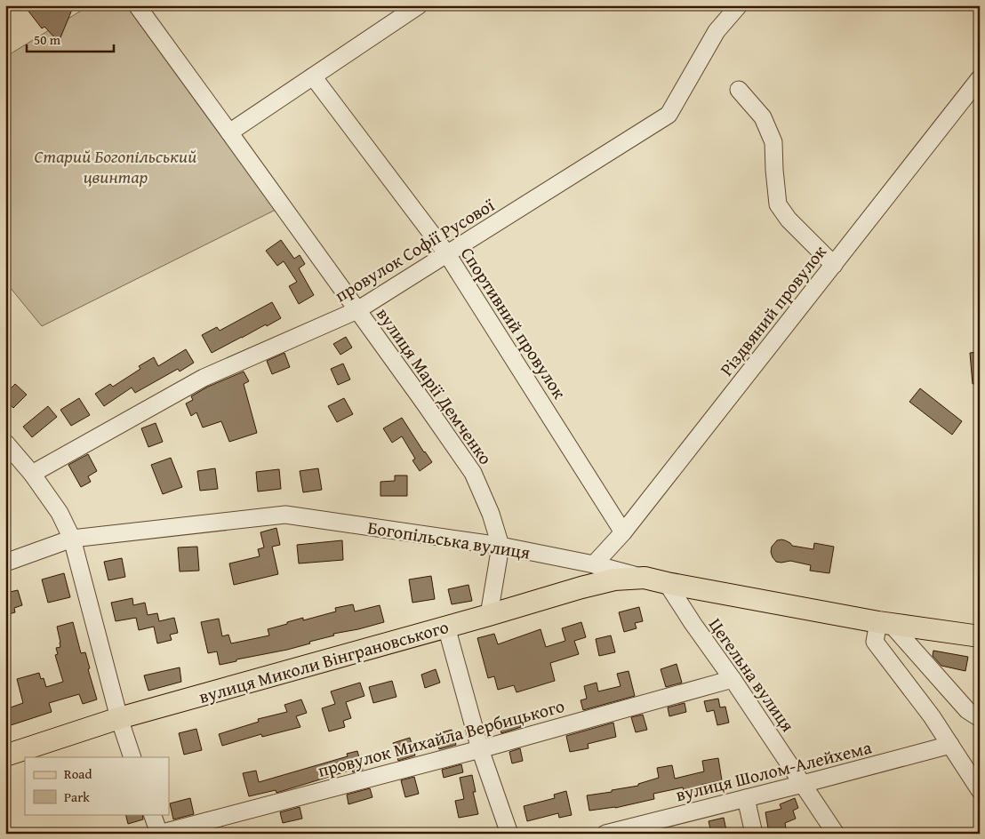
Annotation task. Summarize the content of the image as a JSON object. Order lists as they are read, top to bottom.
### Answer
{
  "streets": {
    "main road": ["Богопільська вулиця", "вулиця Миколи Вінграновського"],
    "street": [
      "провулок Софії Русової",
      "Різдвяний провулок",
      "Спортивний провулок",
      "вулиця Марії Демченко",
      "Цегельна вулиця",
      "провулок Михайла Вербицького",
      "вулиця Шолом-Алейхема"
    ]
  },
  "crossings": [
    ["провулок Софії Русової", "Спортивний провулок"],
    ["провулок Софії Русової", "вулиця Марії Демченко"],
    ["Різдвяний провулок", "Спортивний провулок"],
    ["Різдвяний провулок", "Богопільська вулиця"],
    ["вулиця Марії Демченко", "Богопільська вулиця"],
    ["вулиця Марії Демченко", "вулиця Миколи Вінграновського"],
    ["Богопільська вулиця", "вулиця Миколи Вінграновського"],
    ["Богопільська вулиця", "Цегельна вулиця"],
    ["Цегельна вулиця", "провулок Михайла Вербицького"],
    ["Цегельна вулиця", "вулиця Шолом-Алейхема"]
  ],
  "parks": ["Старий Богопільський цвинтар"],
  "legend": ["Road", "Park"],
  "scale_bar": "50 m"
}
